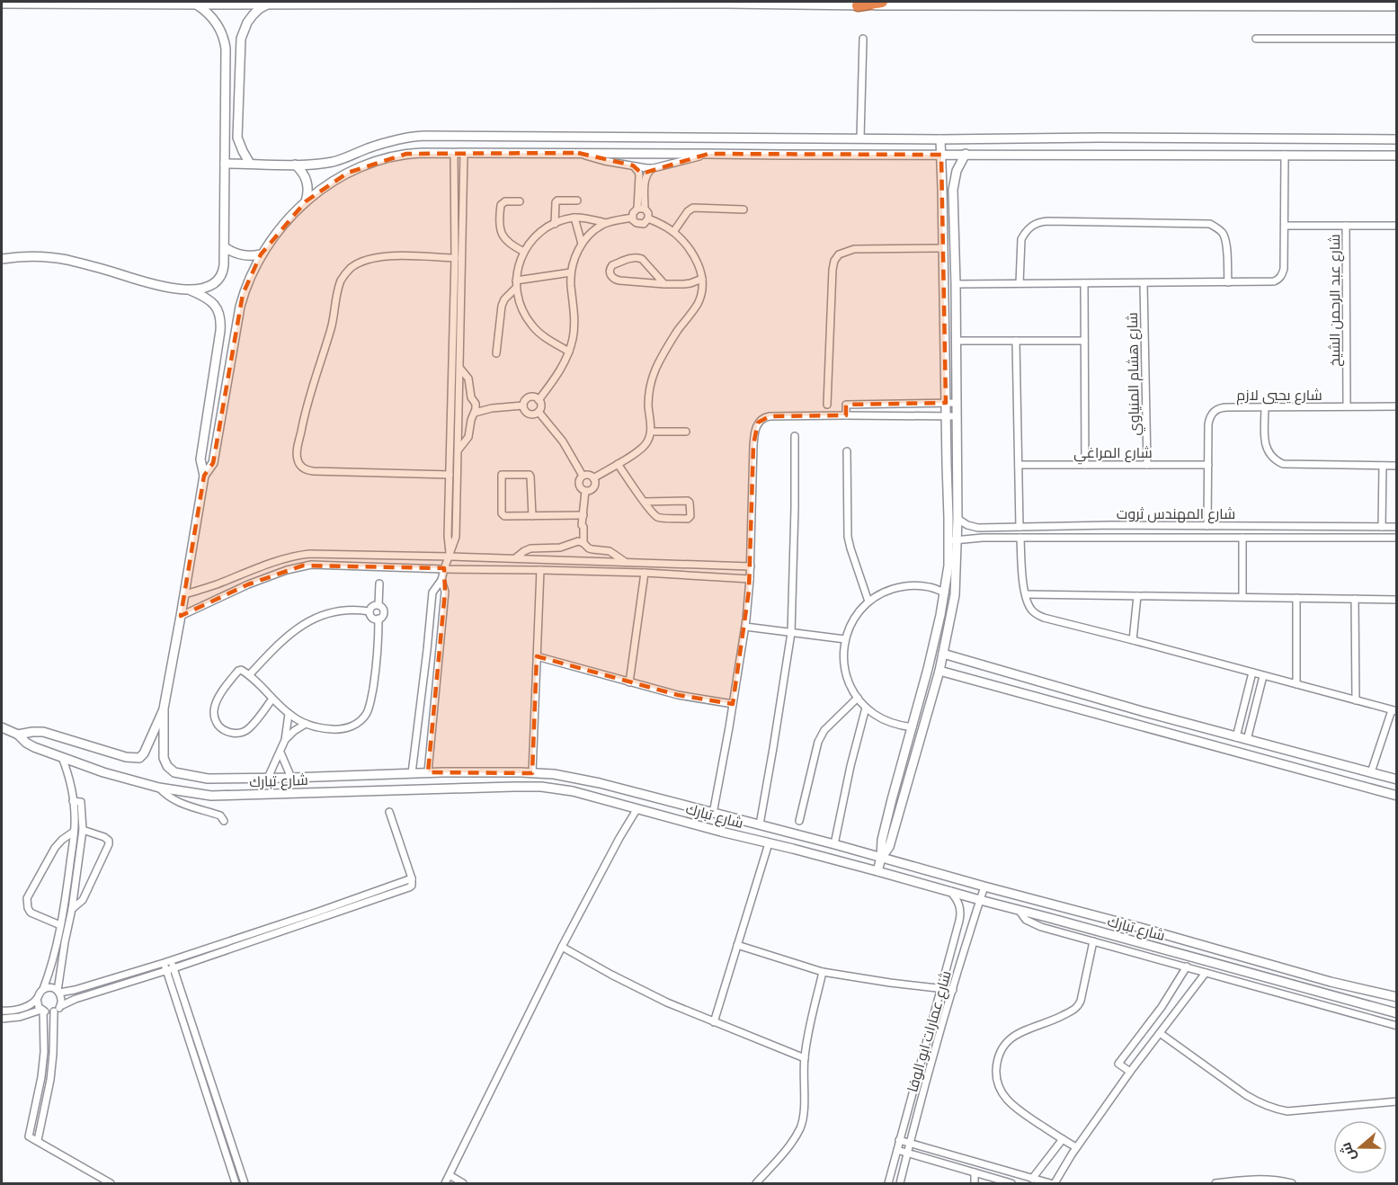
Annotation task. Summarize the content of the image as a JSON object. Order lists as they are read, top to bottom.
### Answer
{
  "streets": {
    "street": [
      "شارع عبد الرحمن الشيخ",
      "شارع هشام المنياوي",
      "شارع يحيي لازم",
      "شارع المراغي",
      "شارع المهندس ثروت",
      "شارع تبارك",
      "شارع عمارات ابو الوفا"
    ]
  },
  "crossings": [
    ["شارع عبد الرحمن الشيخ", "شارع يحيي لازم"],
    ["شارع هشام المنياوي", "شارع المراغي"],
    ["شارع يحيي لازم", "شارع المراغي"],
    ["شارع يحيي لازم", "شارع المهندس ثروت"],
    ["شارع تبارك", "شارع عمارات ابو الوفا"]
  ],
  "north": "left"
}
